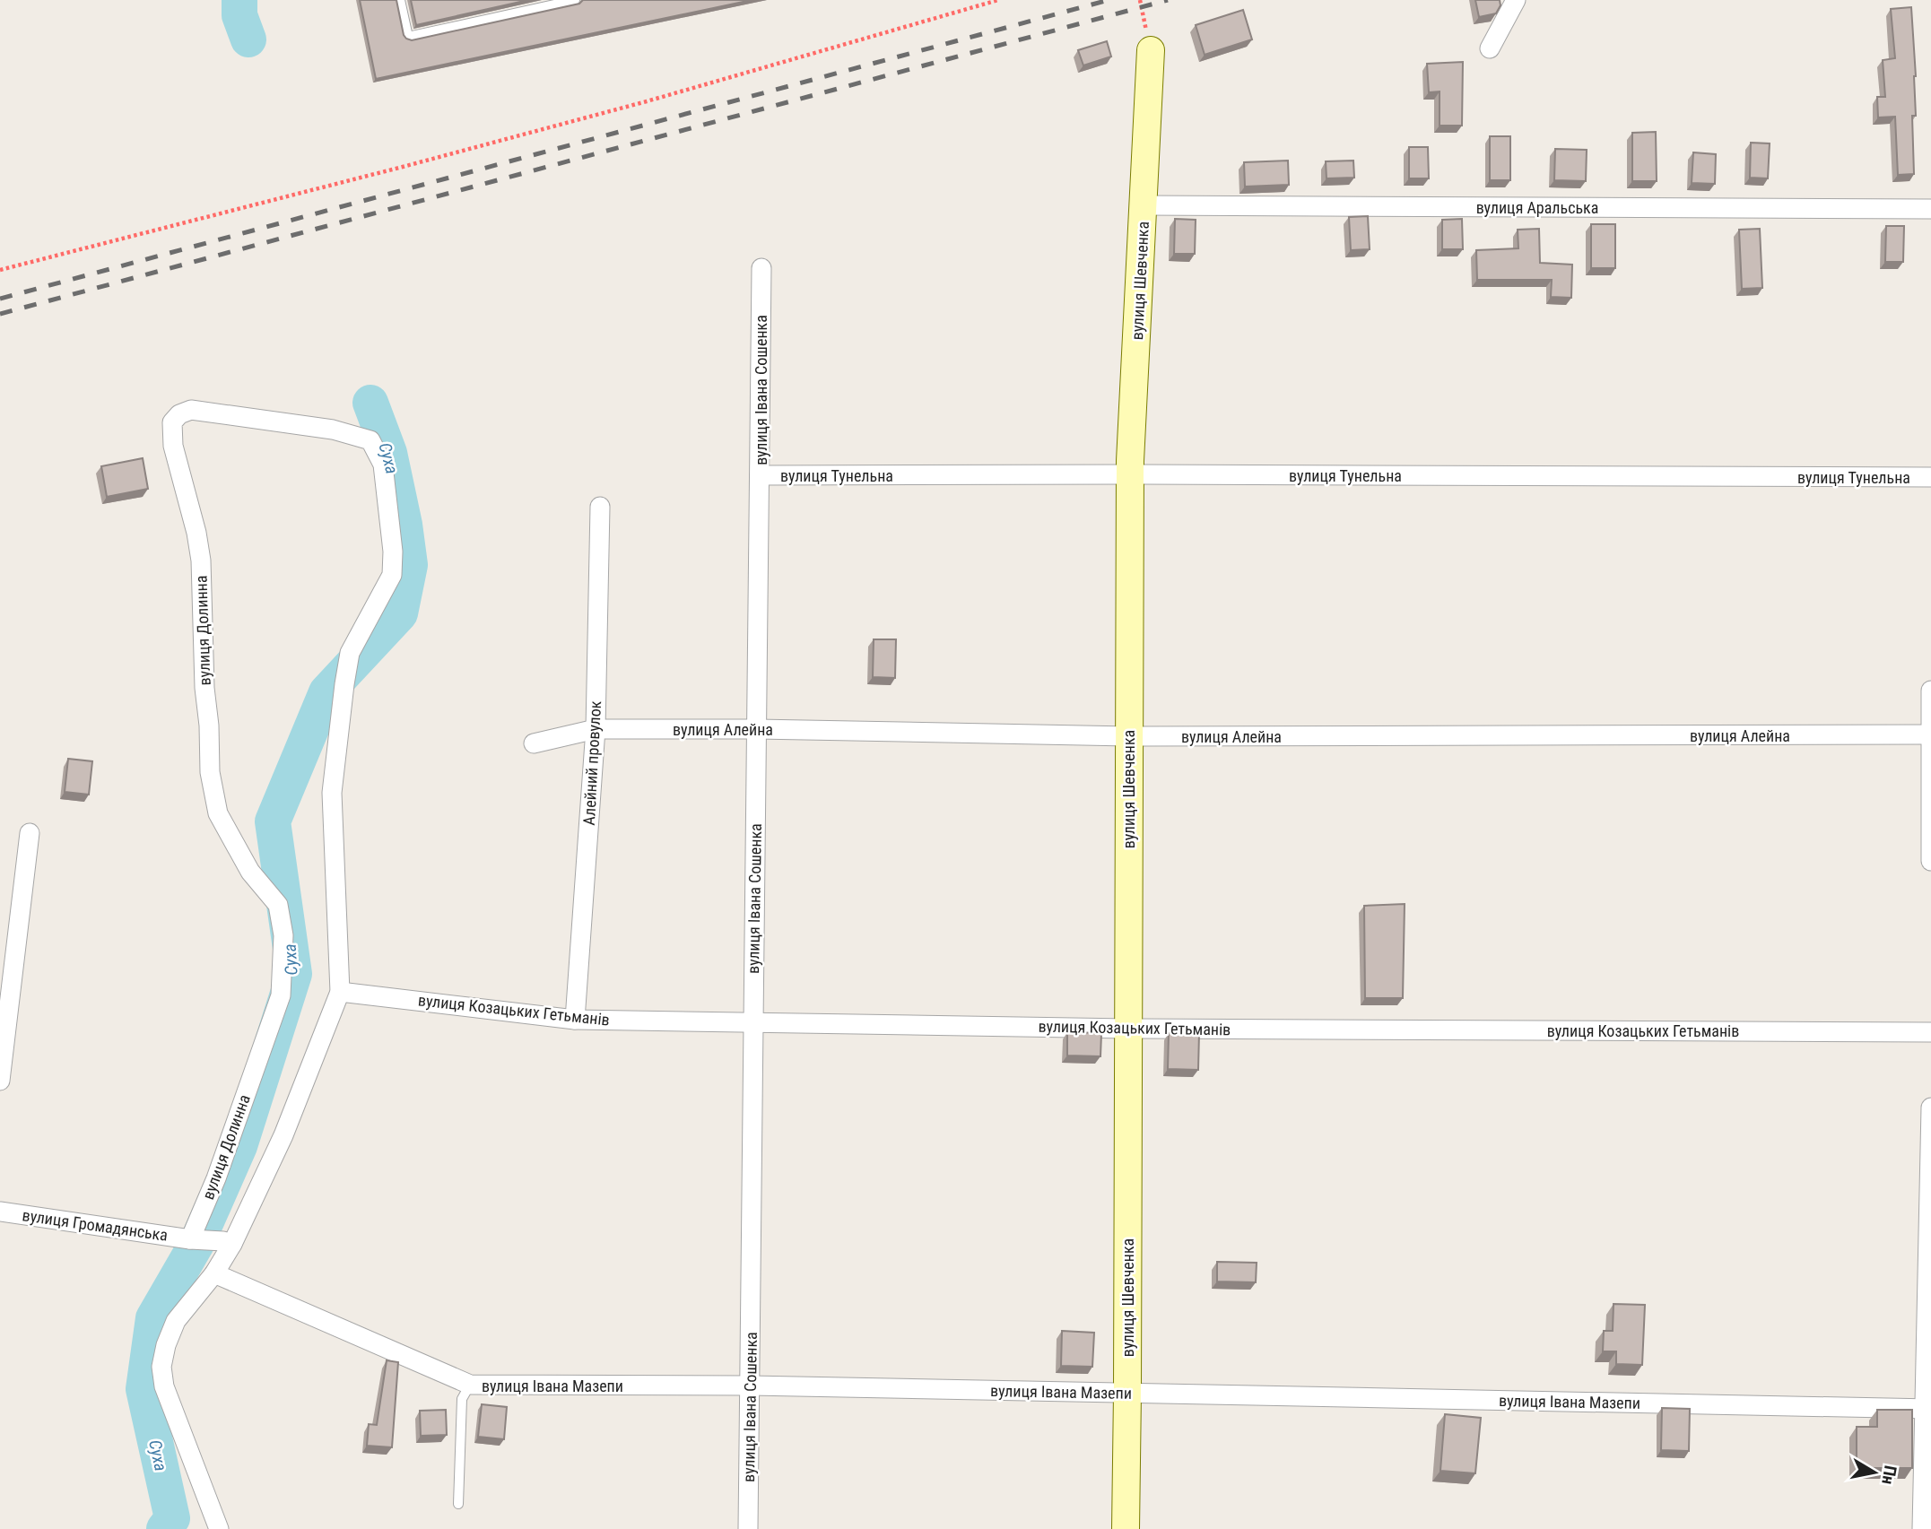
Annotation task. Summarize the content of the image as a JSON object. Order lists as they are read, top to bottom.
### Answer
{
  "streets": {
    "street": [
      "вулиця Аральська",
      "вулиця Шевченка",
      "вулиця Івана Сошенка",
      "вулиця Тунельна",
      "вулиця Долинна",
      "вулиця Алейна",
      "Алейний провулок",
      "вулиця Козацьких Гетьманів",
      "вулиця Громадянська",
      "вулиця Івана Мазепи"
    ]
  },
  "crossings": [
    ["вулиця Аральська", "вулиця Шевченка"],
    ["вулиця Шевченка", "вулиця Тунельна"],
    ["вулиця Шевченка", "вулиця Алейна"],
    ["вулиця Шевченка", "вулиця Козацьких Гетьманів"],
    ["вулиця Шевченка", "вулиця Івана Мазепи"],
    ["вулиця Івана Сошенка", "вулиця Тунельна"],
    ["вулиця Івана Сошенка", "вулиця Алейна"],
    ["вулиця Івана Сошенка", "вулиця Козацьких Гетьманів"],
    ["вулиця Івана Сошенка", "вулиця Івана Мазепи"],
    ["вулиця Долинна", "вулиця Козацьких Гетьманів"],
    ["вулиця Долинна", "вулиця Громадянська"],
    ["вулиця Алейна", "Алейний провулок"],
    ["Алейний провулок", "вулиця Козацьких Гетьманів"]
  ],
  "water": ["Суха"],
  "north": "right"
}
